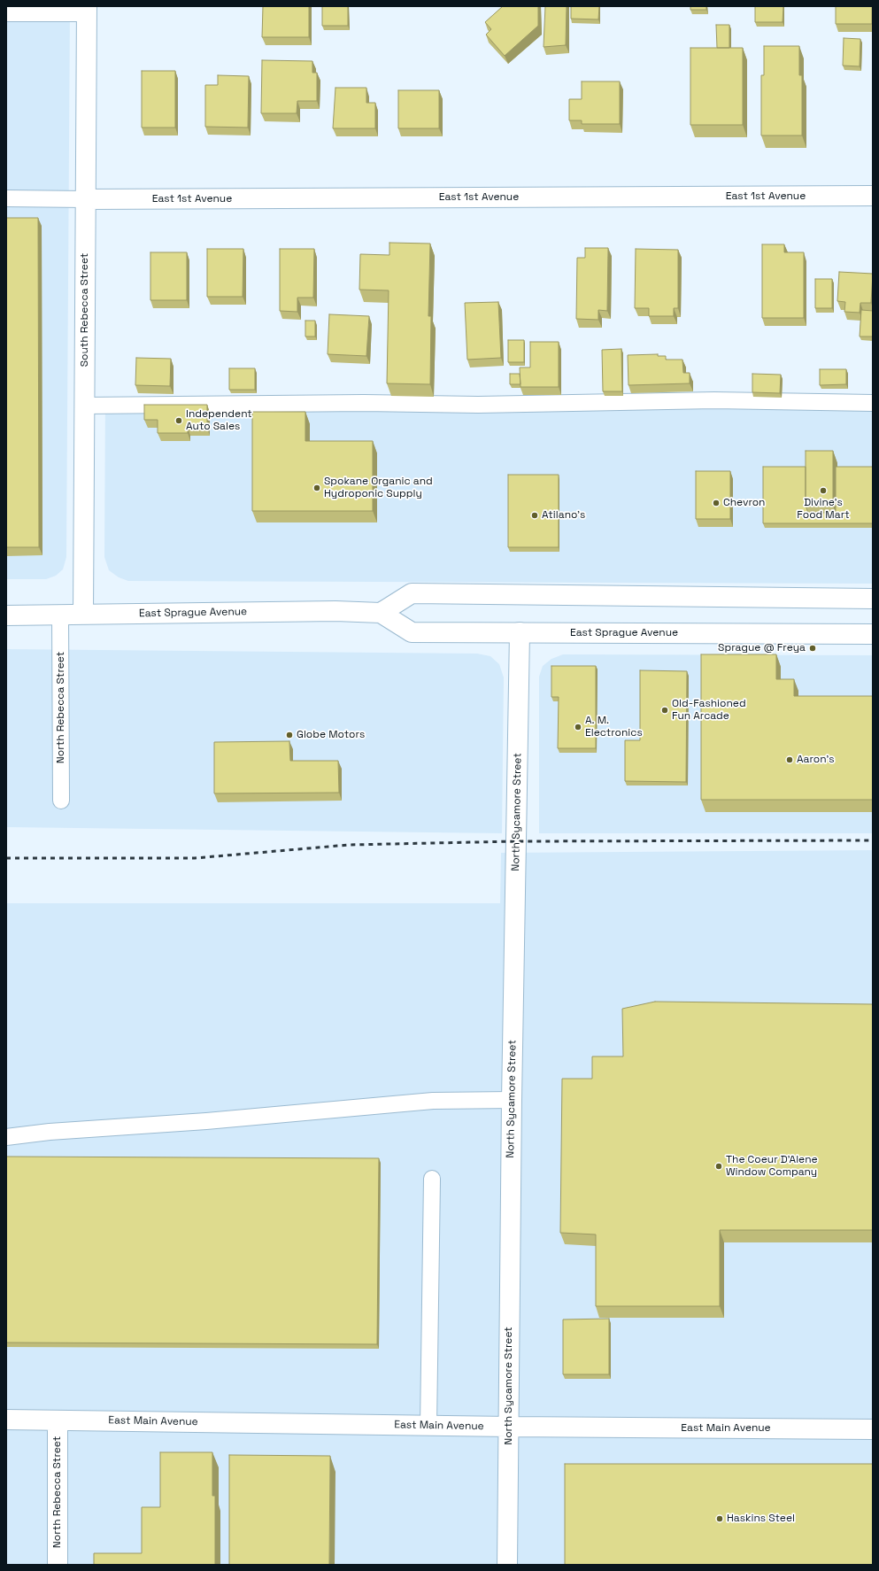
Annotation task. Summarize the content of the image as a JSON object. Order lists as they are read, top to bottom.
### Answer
{
  "streets": {
    "street": [
      "East 1st Avenue",
      "South Rebecca Street",
      "East Sprague Avenue",
      "North Rebecca Street",
      "North Sycamore Street",
      "East Main Avenue"
    ]
  },
  "crossings": [
    ["East 1st Avenue", "South Rebecca Street"],
    ["South Rebecca Street", "East Sprague Avenue"],
    ["East Sprague Avenue", "North Rebecca Street"],
    ["East Sprague Avenue", "North Sycamore Street"],
    ["North Rebecca Street", "East Main Avenue"],
    ["North Sycamore Street", "East Main Avenue"]
  ],
  "places": [
    "Independent Auto Sales",
    "Spokane Organic and Hydroponic Supply",
    "Divine's Food Mart",
    "Chevron",
    "Atilano's",
    "Sprague @ Freya",
    "Old-Fashioned Fun Arcade",
    "A. M. Electronics",
    "Globe Motors",
    "Aaron's",
    "The Coeur D'Alene Window Company",
    "Haskins Steel"
  ]
}
